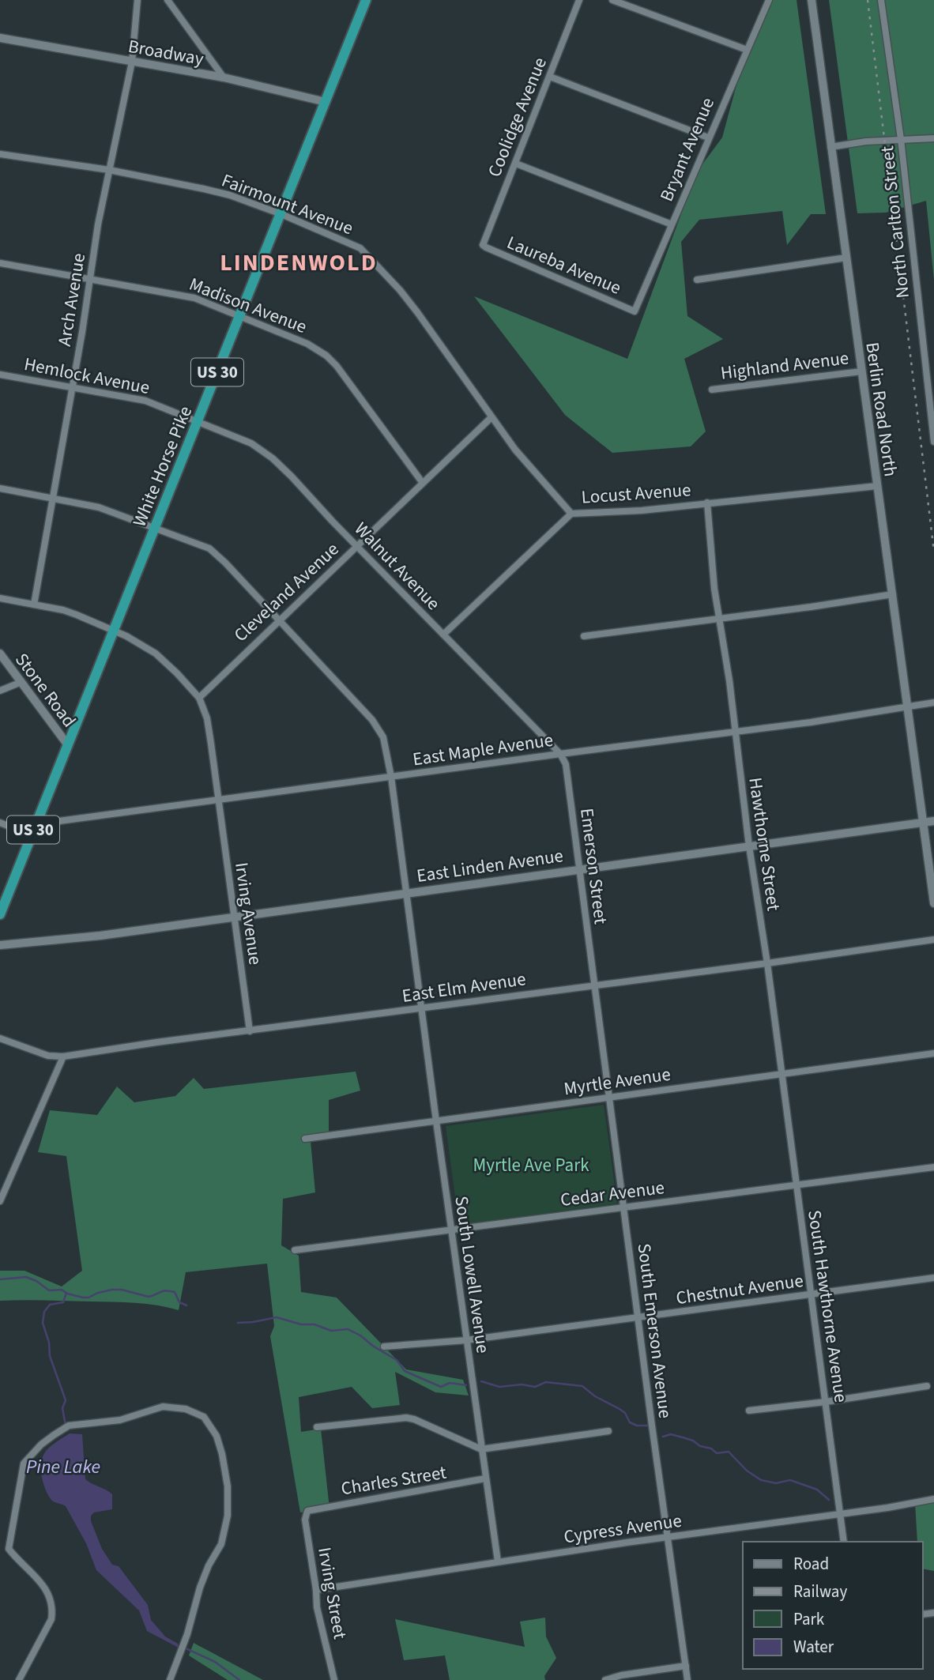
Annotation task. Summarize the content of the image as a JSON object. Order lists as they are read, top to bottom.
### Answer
{
  "streets": {
    "highway": ["US 30", "White Horse Pike"],
    "street": [
      "Broadway",
      "Coolidge Avenue",
      "Bryant Avenue",
      "Fairmount Avenue",
      "North Carlton Street",
      "Laureba Avenue",
      "Arch Avenue",
      "Madison Avenue",
      "Highland Avenue",
      "Hemlock Avenue",
      "Berlin Road North",
      "Locust Avenue",
      "Walnut Avenue",
      "Cleveland Avenue",
      "Stone Road",
      "East Maple Avenue",
      "Hawthorne Street",
      "East Linden Avenue",
      "Emerson Street",
      "Irving Avenue",
      "East Elm Avenue",
      "Myrtle Avenue",
      "Cedar Avenue",
      "South Lowell Avenue",
      "Chestnut Avenue",
      "South Hawthorne Avenue",
      "South Emerson Avenue",
      "Charles Street",
      "Cypress Avenue",
      "Irving Street"
    ]
  },
  "crossings": [
    ["Broadway", "Arch Avenue"],
    ["Broadway", "White Horse Pike"],
    ["Coolidge Avenue", "Laureba Avenue"],
    ["Bryant Avenue", "Laureba Avenue"],
    ["Fairmount Avenue", "Arch Avenue"],
    ["Fairmount Avenue", "White Horse Pike"],
    ["Fairmount Avenue", "Locust Avenue"],
    ["Fairmount Avenue", "Cleveland Avenue"],
    ["Arch Avenue", "Madison Avenue"],
    ["Arch Avenue", "Hemlock Avenue"],
    ["Madison Avenue", "White Horse Pike"],
    ["Madison Avenue", "Cleveland Avenue"],
    ["Highland Avenue", "Berlin Road North"],
    ["Hemlock Avenue", "White Horse Pike"],
    ["Hemlock Avenue", "Walnut Avenue"],
    ["Berlin Road North", "Locust Avenue"],
    ["Berlin Road North", "East Maple Avenue"],
    ["Berlin Road North", "East Linden Avenue"],
    ["White Horse Pike", "Walnut Avenue"],
    ["White Horse Pike", "Stone Road"],
    ["White Horse Pike", "East Maple Avenue"],
    ["Locust Avenue", "Walnut Avenue"],
    ["Locust Avenue", "Hawthorne Street"],
    ["Walnut Avenue", "Cleveland Avenue"],
    ["Walnut Avenue", "East Maple Avenue"],
    ["Walnut Avenue", "Emerson Street"],
    ["Cleveland Avenue", "Irving Avenue"],
    ["Cleveland Avenue", "South Lowell Avenue"],
    ["East Maple Avenue", "Hawthorne Street"],
    ["East Maple Avenue", "Emerson Street"],
    ["East Maple Avenue", "Irving Avenue"],
    ["East Maple Avenue", "South Lowell Avenue"],
    ["Hawthorne Street", "East Linden Avenue"],
    ["Hawthorne Street", "East Elm Avenue"],
    ["Hawthorne Street", "Myrtle Avenue"],
    ["Hawthorne Street", "South Hawthorne Avenue"],
    ["East Linden Avenue", "Emerson Street"],
    ["East Linden Avenue", "Irving Avenue"],
    ["East Linden Avenue", "South Lowell Avenue"],
    ["Emerson Street", "East Elm Avenue"],
    ["Emerson Street", "South Emerson Avenue"],
    ["Irving Avenue", "East Elm Avenue"],
    ["East Elm Avenue", "South Lowell Avenue"],
    ["East Elm Avenue", "South Emerson Avenue"],
    ["Myrtle Avenue", "South Lowell Avenue"],
    ["Myrtle Avenue", "South Hawthorne Avenue"],
    ["Myrtle Avenue", "South Emerson Avenue"],
    ["Cedar Avenue", "South Lowell Avenue"],
    ["Cedar Avenue", "South Hawthorne Avenue"],
    ["Cedar Avenue", "South Emerson Avenue"],
    ["South Lowell Avenue", "Chestnut Avenue"],
    ["South Lowell Avenue", "Charles Street"],
    ["South Lowell Avenue", "Cypress Avenue"],
    ["Chestnut Avenue", "South Hawthorne Avenue"],
    ["Chestnut Avenue", "South Emerson Avenue"],
    ["South Hawthorne Avenue", "Cypress Avenue"],
    ["South Emerson Avenue", "Cypress Avenue"],
    ["Charles Street", "Irving Street"],
    ["Cypress Avenue", "Irving Street"]
  ],
  "districts": ["LINDENWOLD"],
  "water": ["Pine Lake"],
  "parks": ["Myrtle Ave Park"],
  "legend": [
    "Road",
    "Railway",
    "Park",
    "Water"
  ]
}
